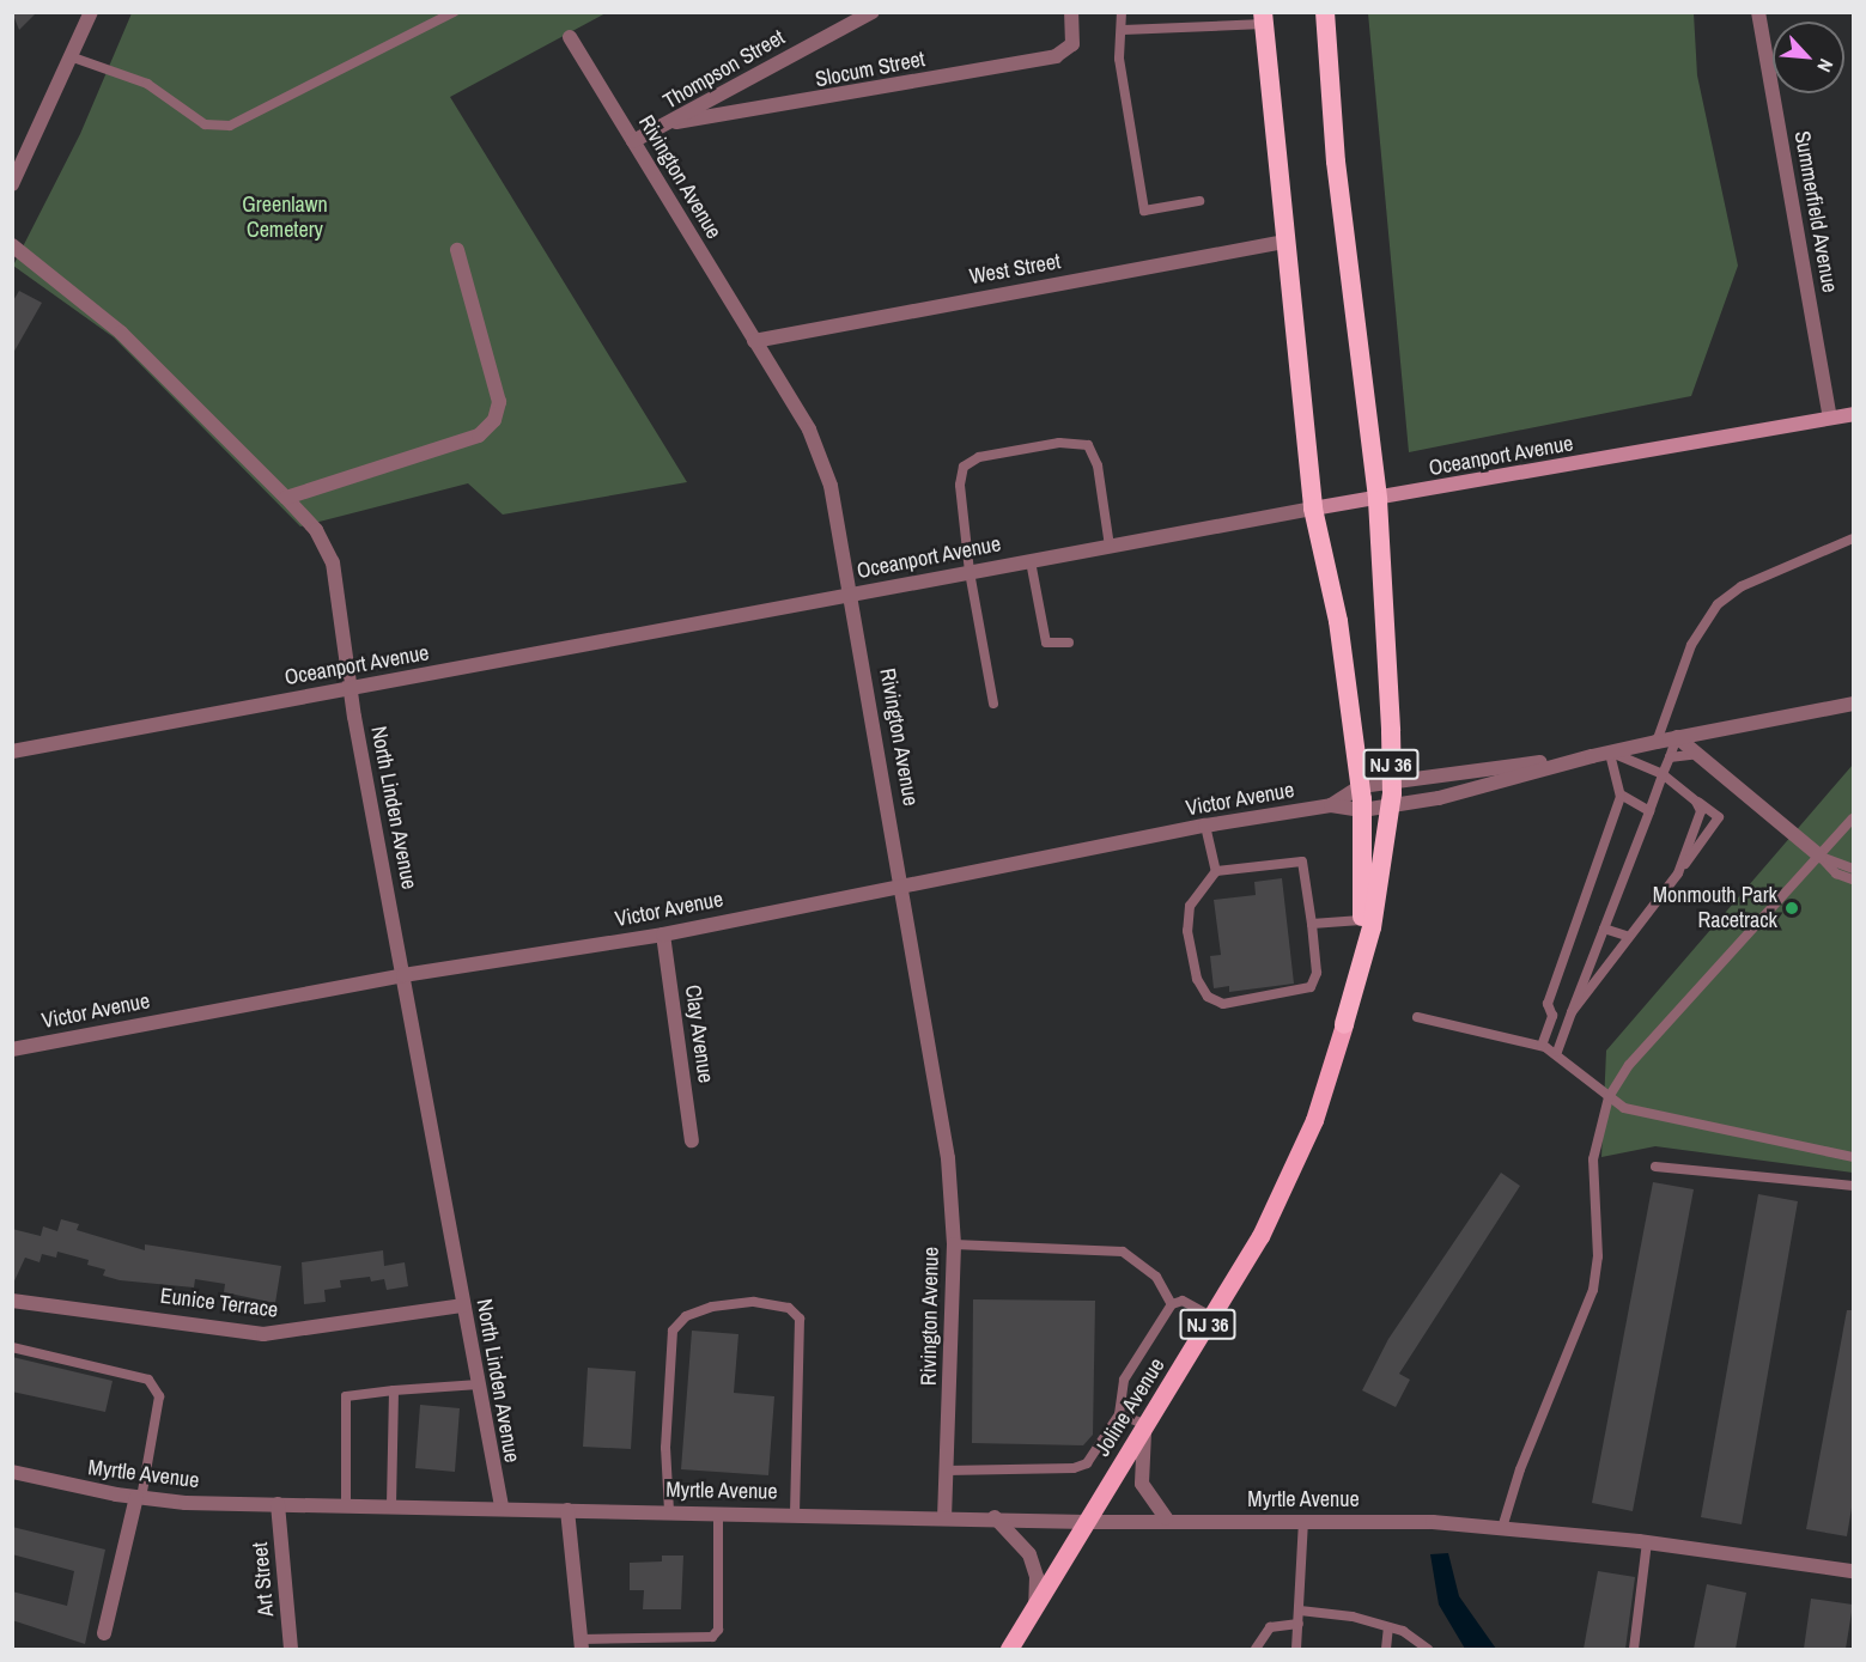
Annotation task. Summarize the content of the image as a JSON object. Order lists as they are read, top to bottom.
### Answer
{
  "streets": {
    "highway": ["NJ 36"],
    "main road": ["Oceanport Avenue", "Joline Avenue"],
    "street": [
      "Thompson Street",
      "Slocum Street",
      "Rivington Avenue",
      "Summerfield Avenue",
      "West Street",
      "Victor Avenue",
      "North Linden Avenue",
      "Clay Avenue",
      "Eunice Terrace",
      "Myrtle Avenue",
      "Art Street"
    ]
  },
  "crossings": [
    ["Thompson Street", "Slocum Street"],
    ["Thompson Street", "Rivington Avenue"],
    ["Rivington Avenue", "West Street"],
    ["Rivington Avenue", "Oceanport Avenue"],
    ["Rivington Avenue", "Victor Avenue"],
    ["Rivington Avenue", "Myrtle Avenue"],
    ["Summerfield Avenue", "Oceanport Avenue"],
    ["West Street", "NJ 36"],
    ["Oceanport Avenue", "NJ 36"],
    ["Oceanport Avenue", "North Linden Avenue"],
    ["NJ 36", "Victor Avenue"],
    ["NJ 36", "Joline Avenue"],
    ["Victor Avenue", "North Linden Avenue"],
    ["Victor Avenue", "Clay Avenue"],
    ["North Linden Avenue", "Eunice Terrace"],
    ["North Linden Avenue", "Myrtle Avenue"],
    ["Joline Avenue", "Myrtle Avenue"],
    ["Myrtle Avenue", "Art Street"]
  ],
  "parks": ["Greenlawn Cemetery"],
  "places": ["Monmouth Park Racetrack"],
  "north": "bottom right"
}
